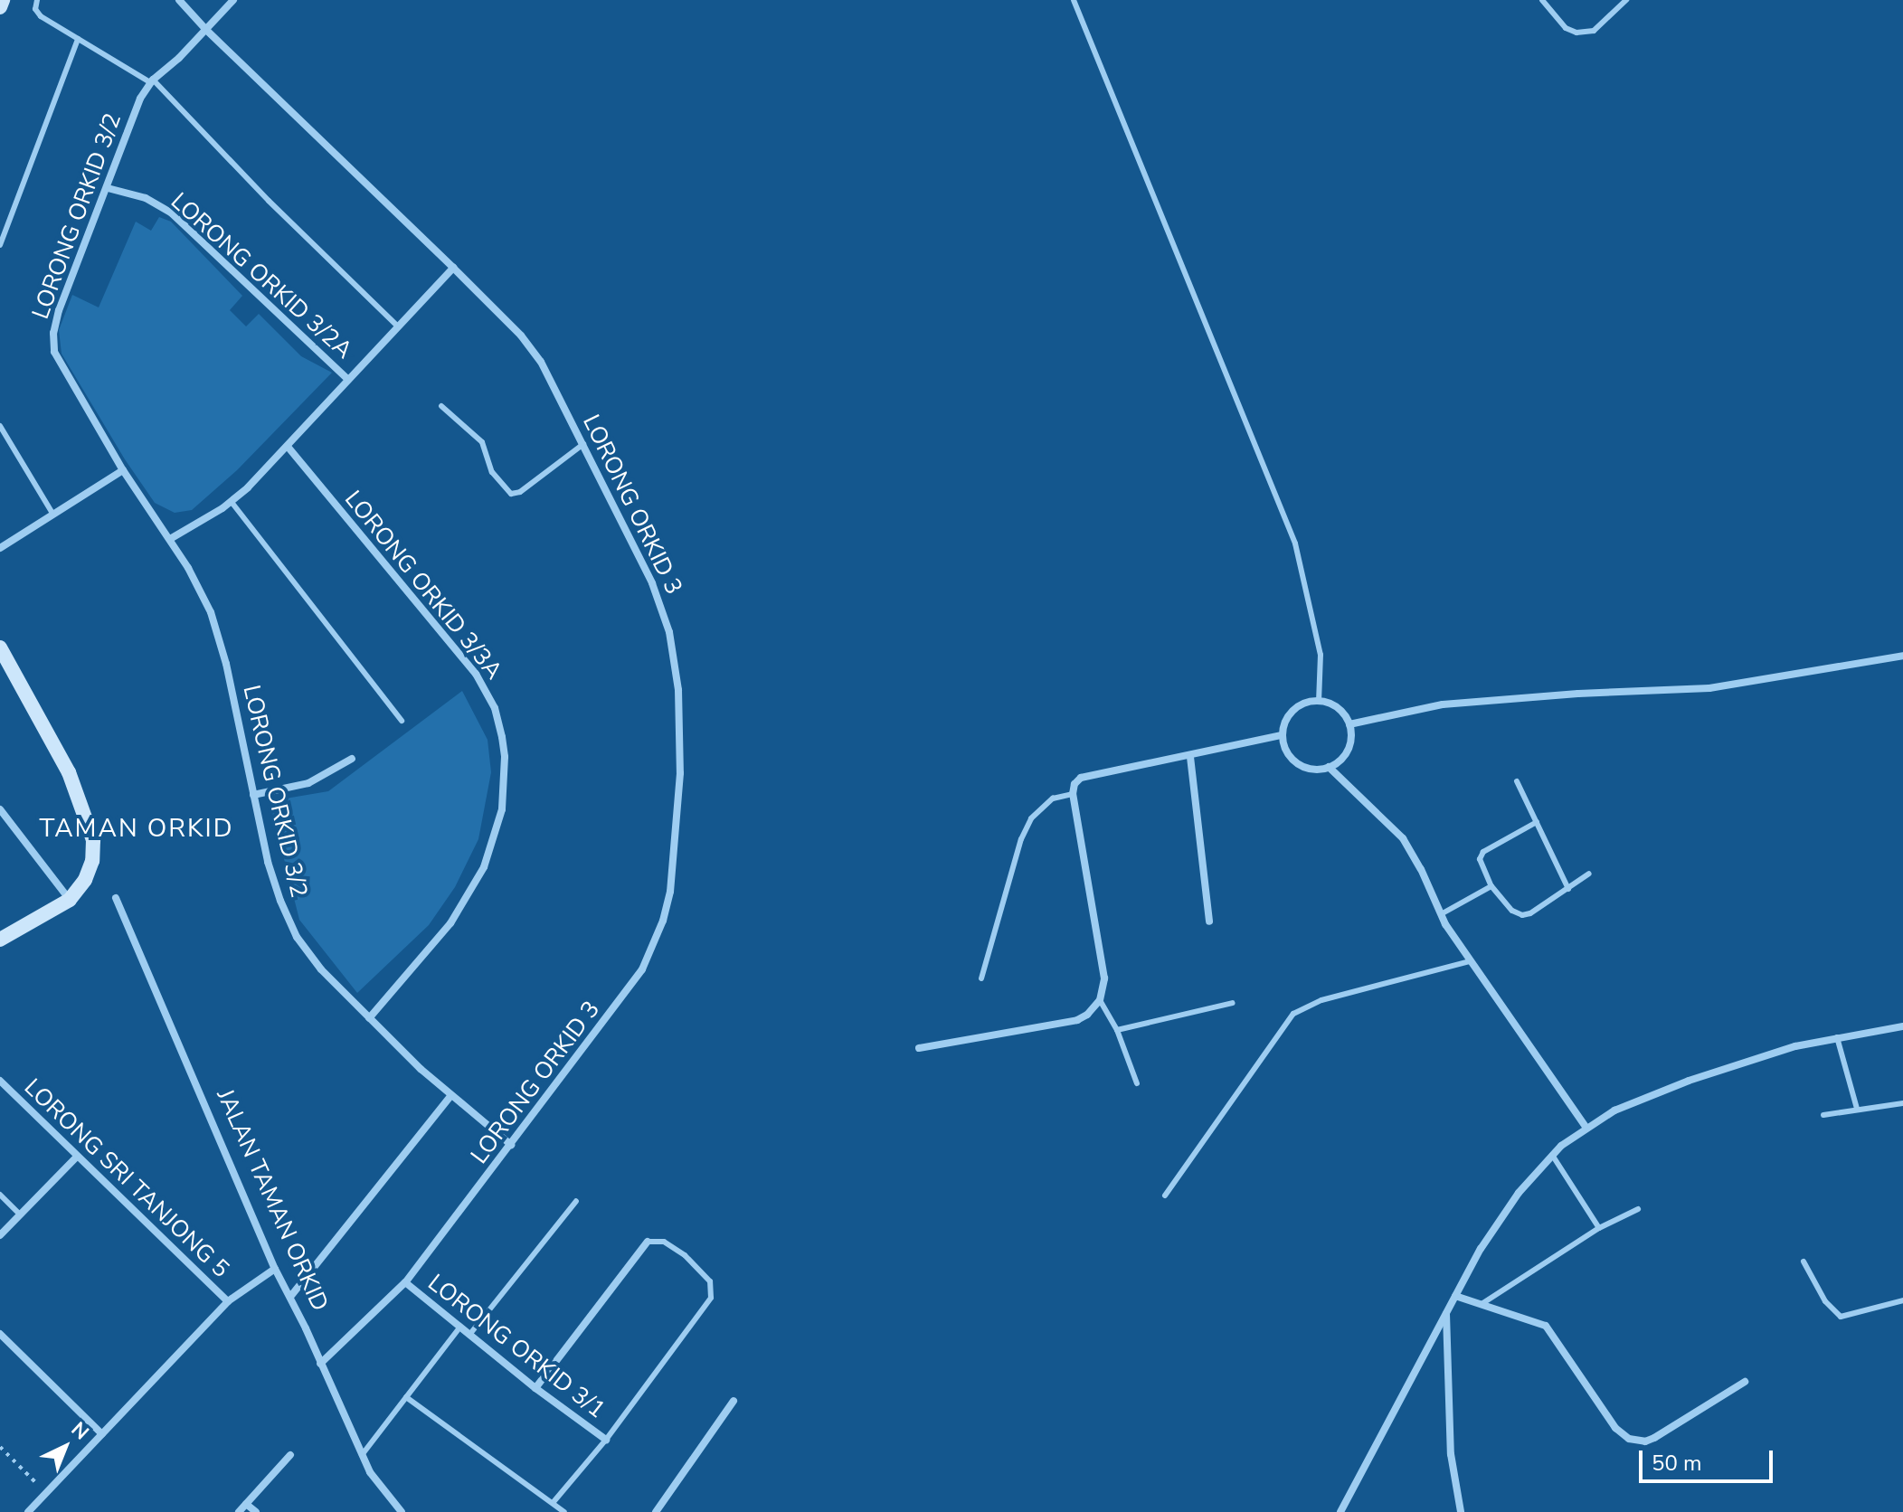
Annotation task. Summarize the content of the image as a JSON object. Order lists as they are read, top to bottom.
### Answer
{
  "streets": {
    "street": [
      "LORONG ORKID 3/2",
      "LORONG ORKID 3/2A",
      "LORONG ORKID 3",
      "LORONG ORKID 3/3A",
      "LORONG SRI TANJONG 5",
      "JALAN TAMAN ORKID",
      "LORONG ORKID 3/1"
    ]
  },
  "crossings": [
    ["LORONG ORKID 3/2", "LORONG ORKID 3/2A"],
    ["LORONG ORKID 3/2", "LORONG ORKID 3"],
    ["LORONG ORKID 3/2", "LORONG ORKID 3/3A"],
    ["LORONG ORKID 3", "JALAN TAMAN ORKID"],
    ["LORONG ORKID 3", "LORONG ORKID 3/1"]
  ],
  "districts": ["TAMAN ORKID"],
  "scale_bar": "50 m",
  "north": "top right"
}
